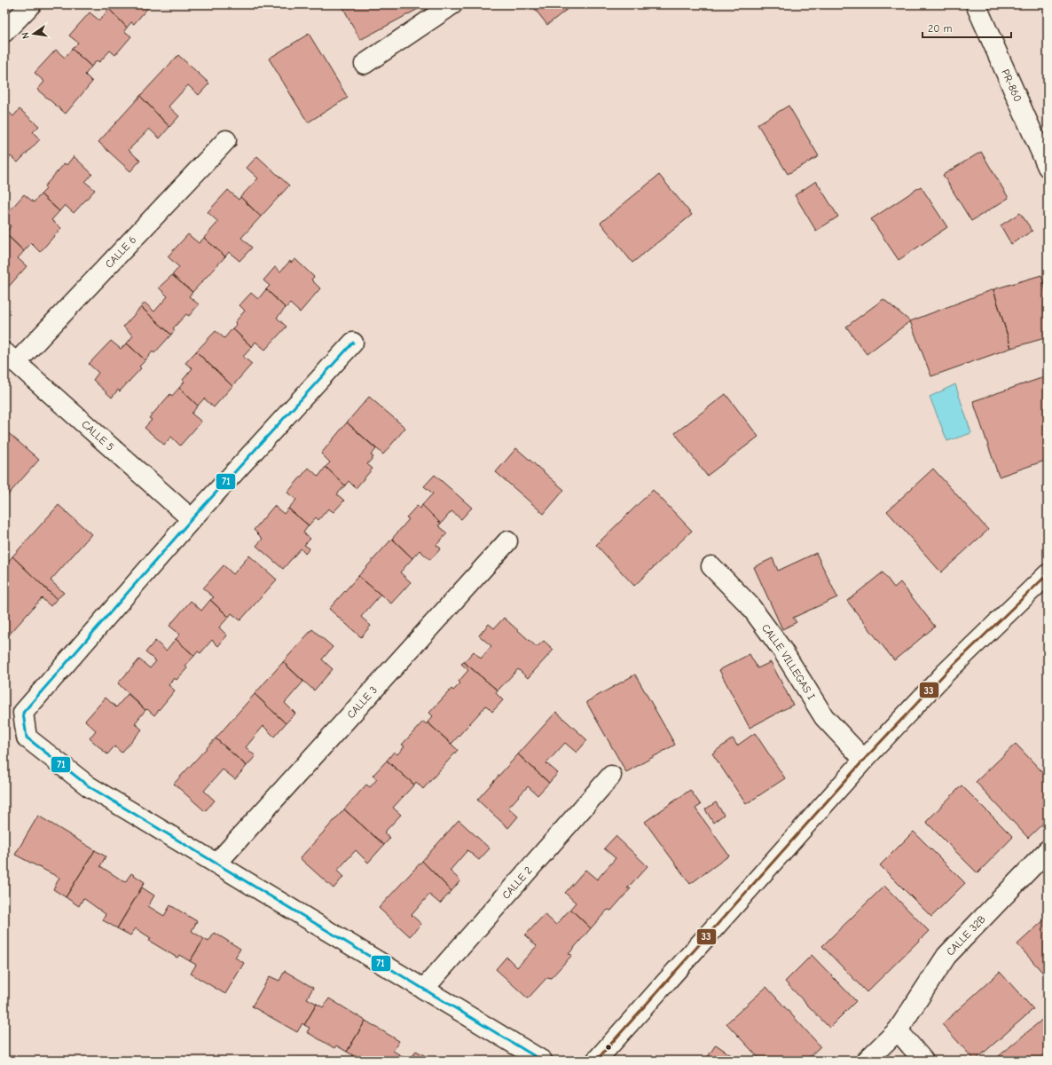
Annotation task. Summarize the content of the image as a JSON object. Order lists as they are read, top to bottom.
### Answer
{
  "streets": {
    "street": [
      "PR-860",
      "CALLE 6",
      "CALLE 5",
      "CALLE VILLEGAS I",
      "CALLE 3",
      "CALLE 2",
      "CALLE 32B"
    ]
  },
  "crossings": [
    ["CALLE 6", "CALLE 5"]
  ],
  "lines": ["transit line 71", "transit line 33"],
  "scale_bar": "20 m",
  "north": "left"
}
